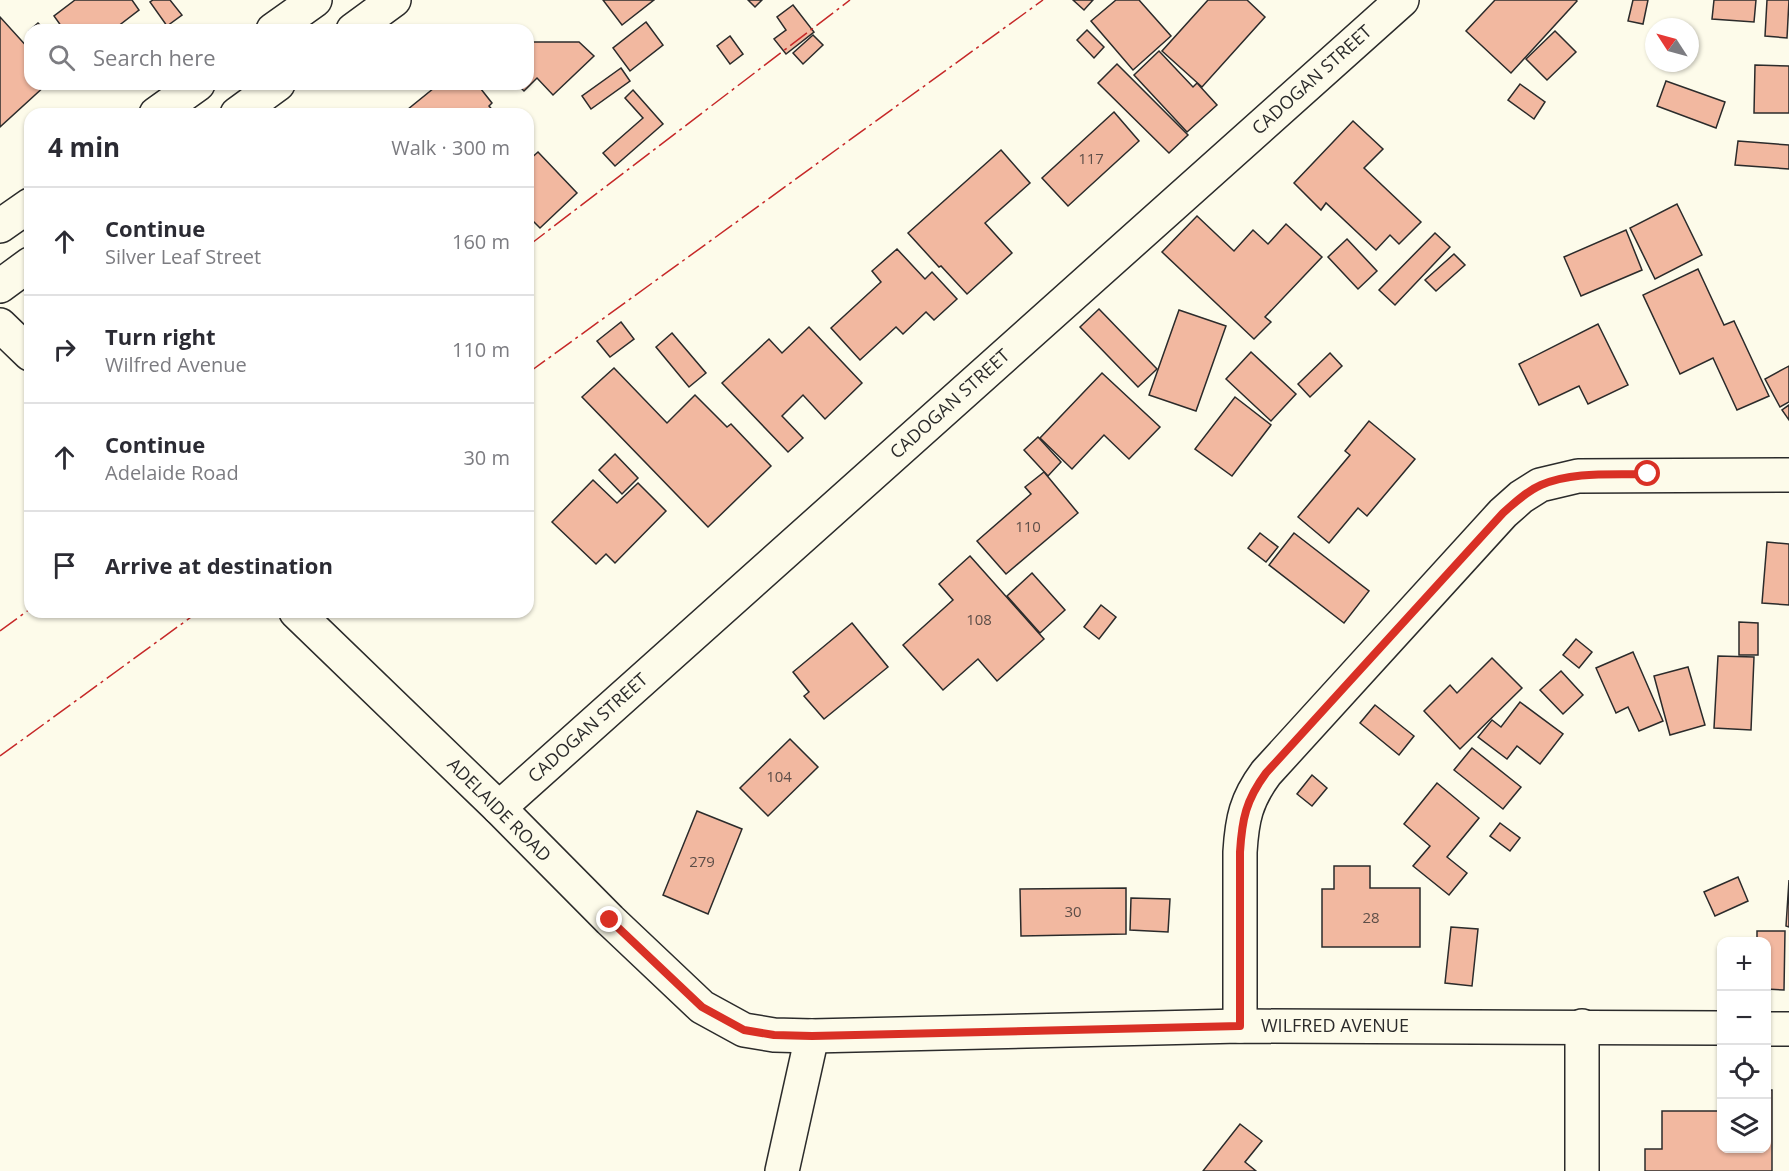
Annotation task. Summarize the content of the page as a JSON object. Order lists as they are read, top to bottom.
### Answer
{
  "streets": {
    "street": ["CADOGAN STREET", "ADELAIDE ROAD", "WILFRED AVENUE"]
  },
  "crossings": [
    ["CADOGAN STREET", "ADELAIDE ROAD"],
    ["ADELAIDE ROAD", "WILFRED AVENUE"]
  ],
  "house_numbers": [
    "117",
    "110",
    "108",
    "104",
    "279",
    "30",
    "28"
  ],
  "north": "top left",
  "page": {
    "search": "Search here",
    "heading": ["4 min", "Walk · 300 m"],
    "list": [
      ["Continue", "Silver Leaf Street", "160 m"],
      ["Turn right", "Wilfred Avenue", "110 m"],
      ["Continue", "Adelaide Road", "30 m"],
      "Arrive at destination"
    ],
    "map_buttons": ["+", "−"]
  }
}
